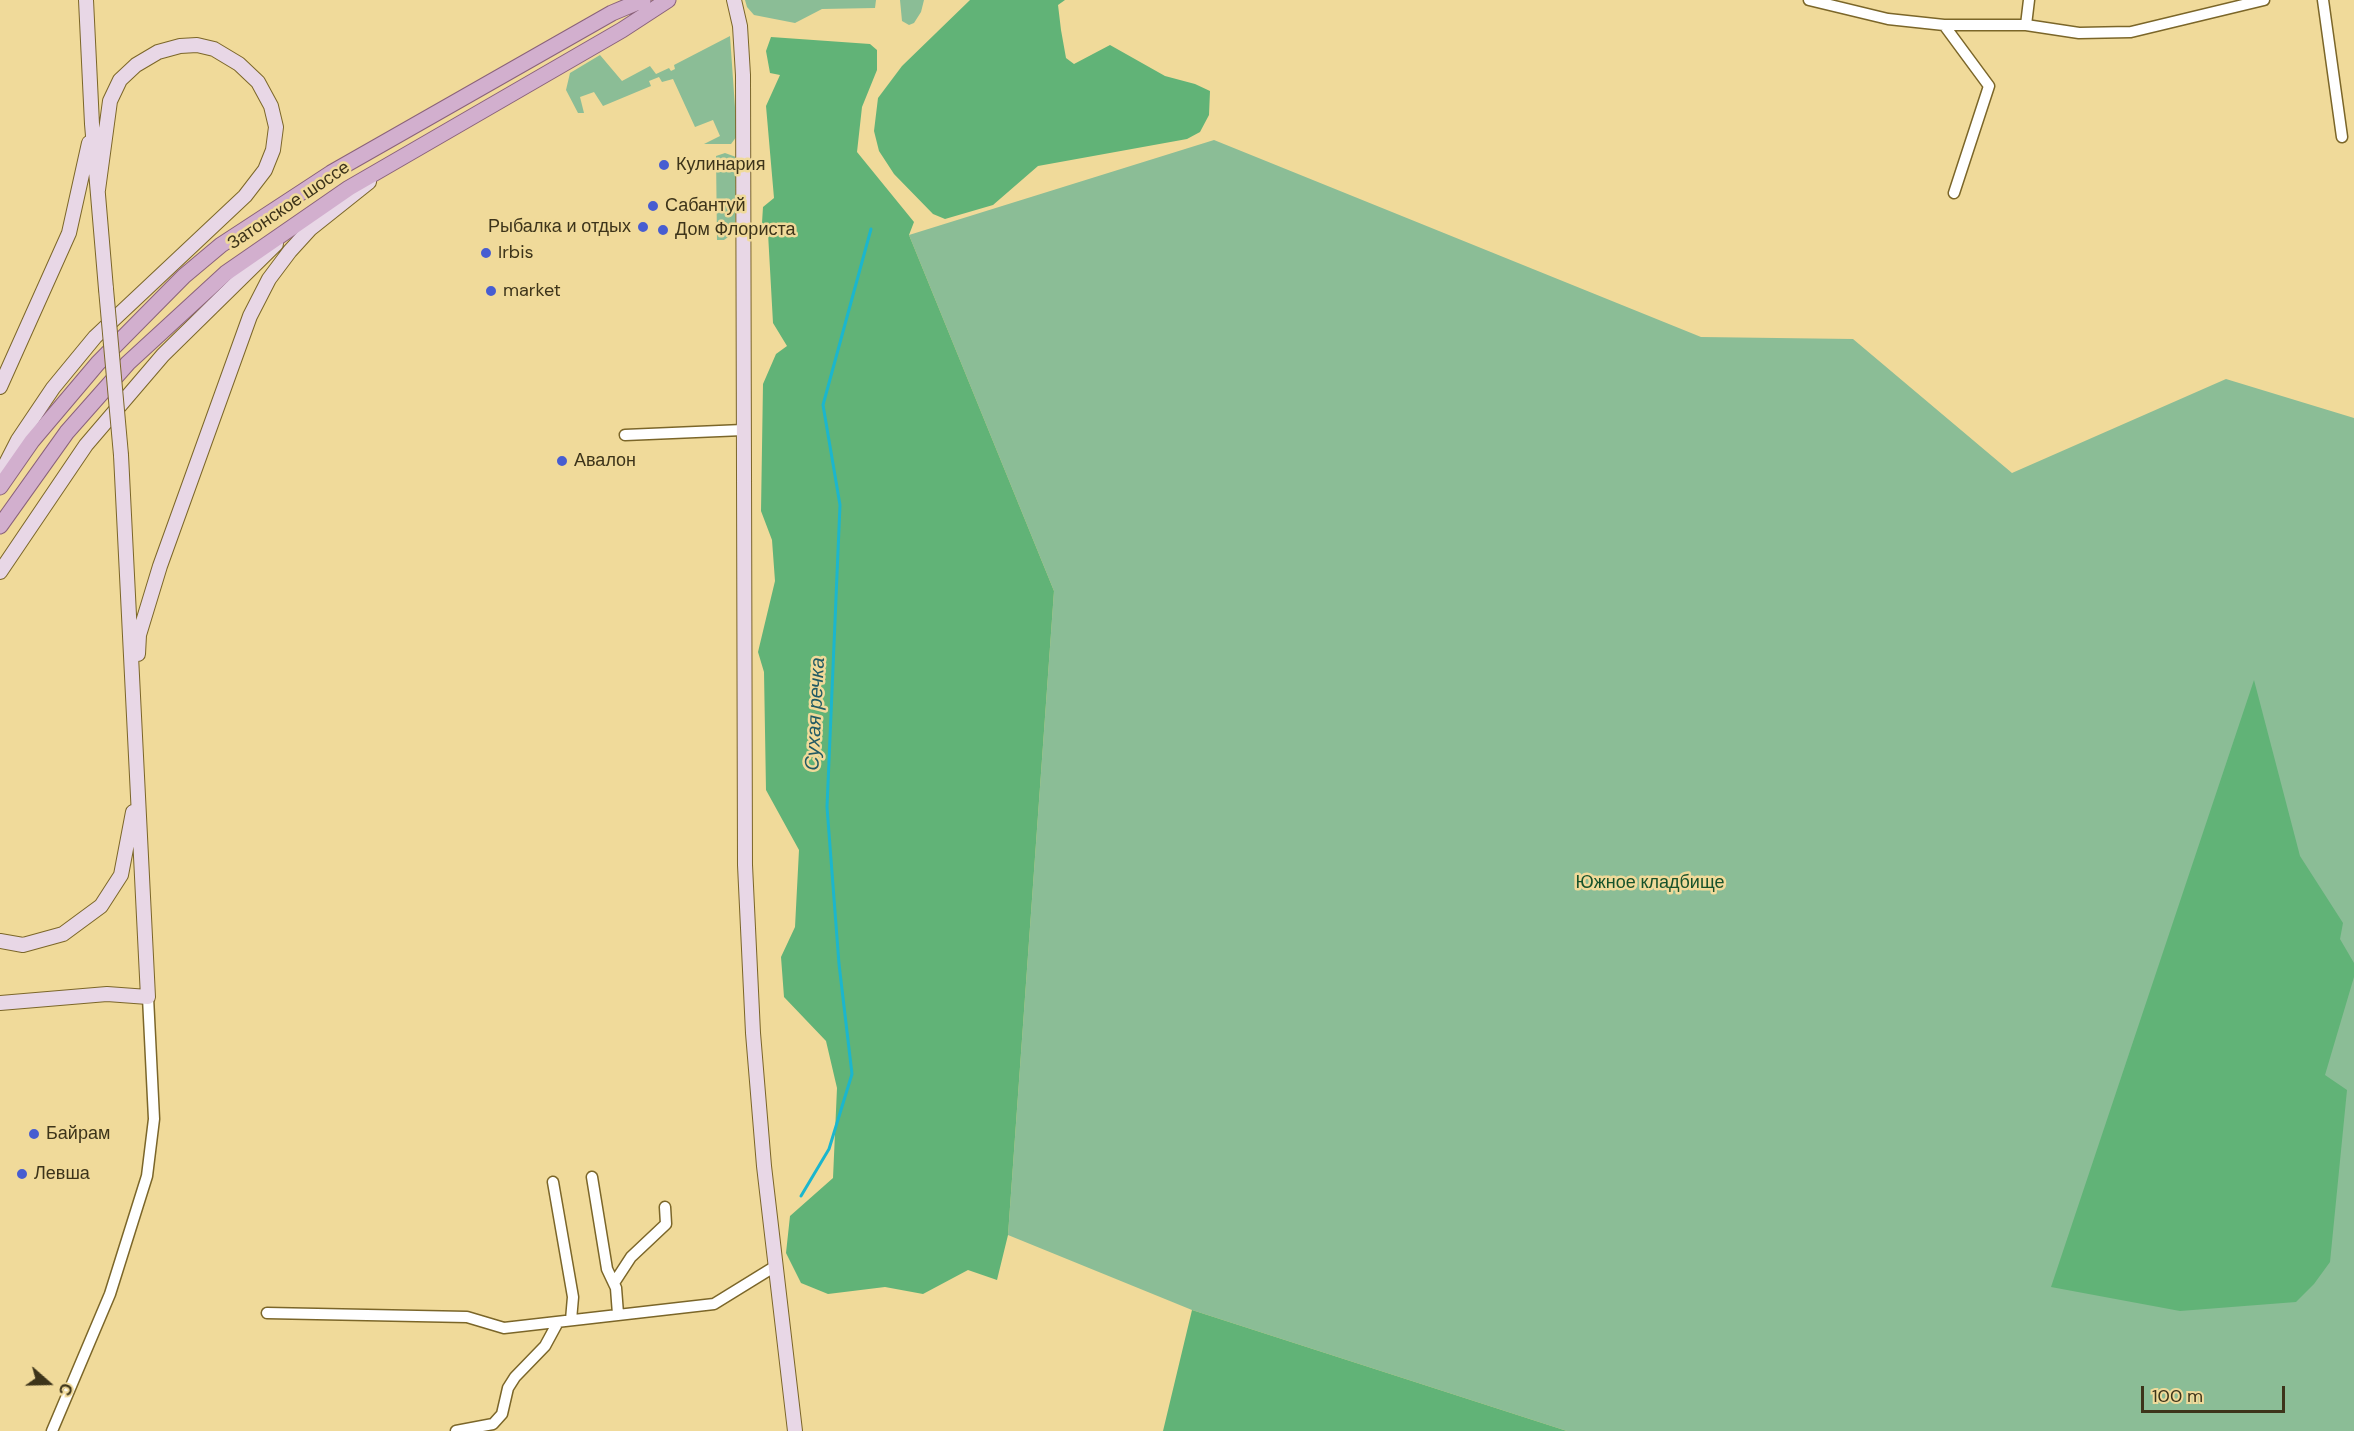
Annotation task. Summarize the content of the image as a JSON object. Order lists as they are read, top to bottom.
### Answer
{
  "streets": {
    "main road": ["Затонское шоссе"]
  },
  "water": ["Сухая речка"],
  "parks": ["Южное кладбище"],
  "places": [
    "Кулинария",
    "Сабантуй",
    "Рыбалка и отдых",
    "Дом Флориста",
    "Irbis",
    "market",
    "Авалон",
    "Байрам",
    "Левша"
  ],
  "scale_bar": "100 m",
  "north": "right"
}
